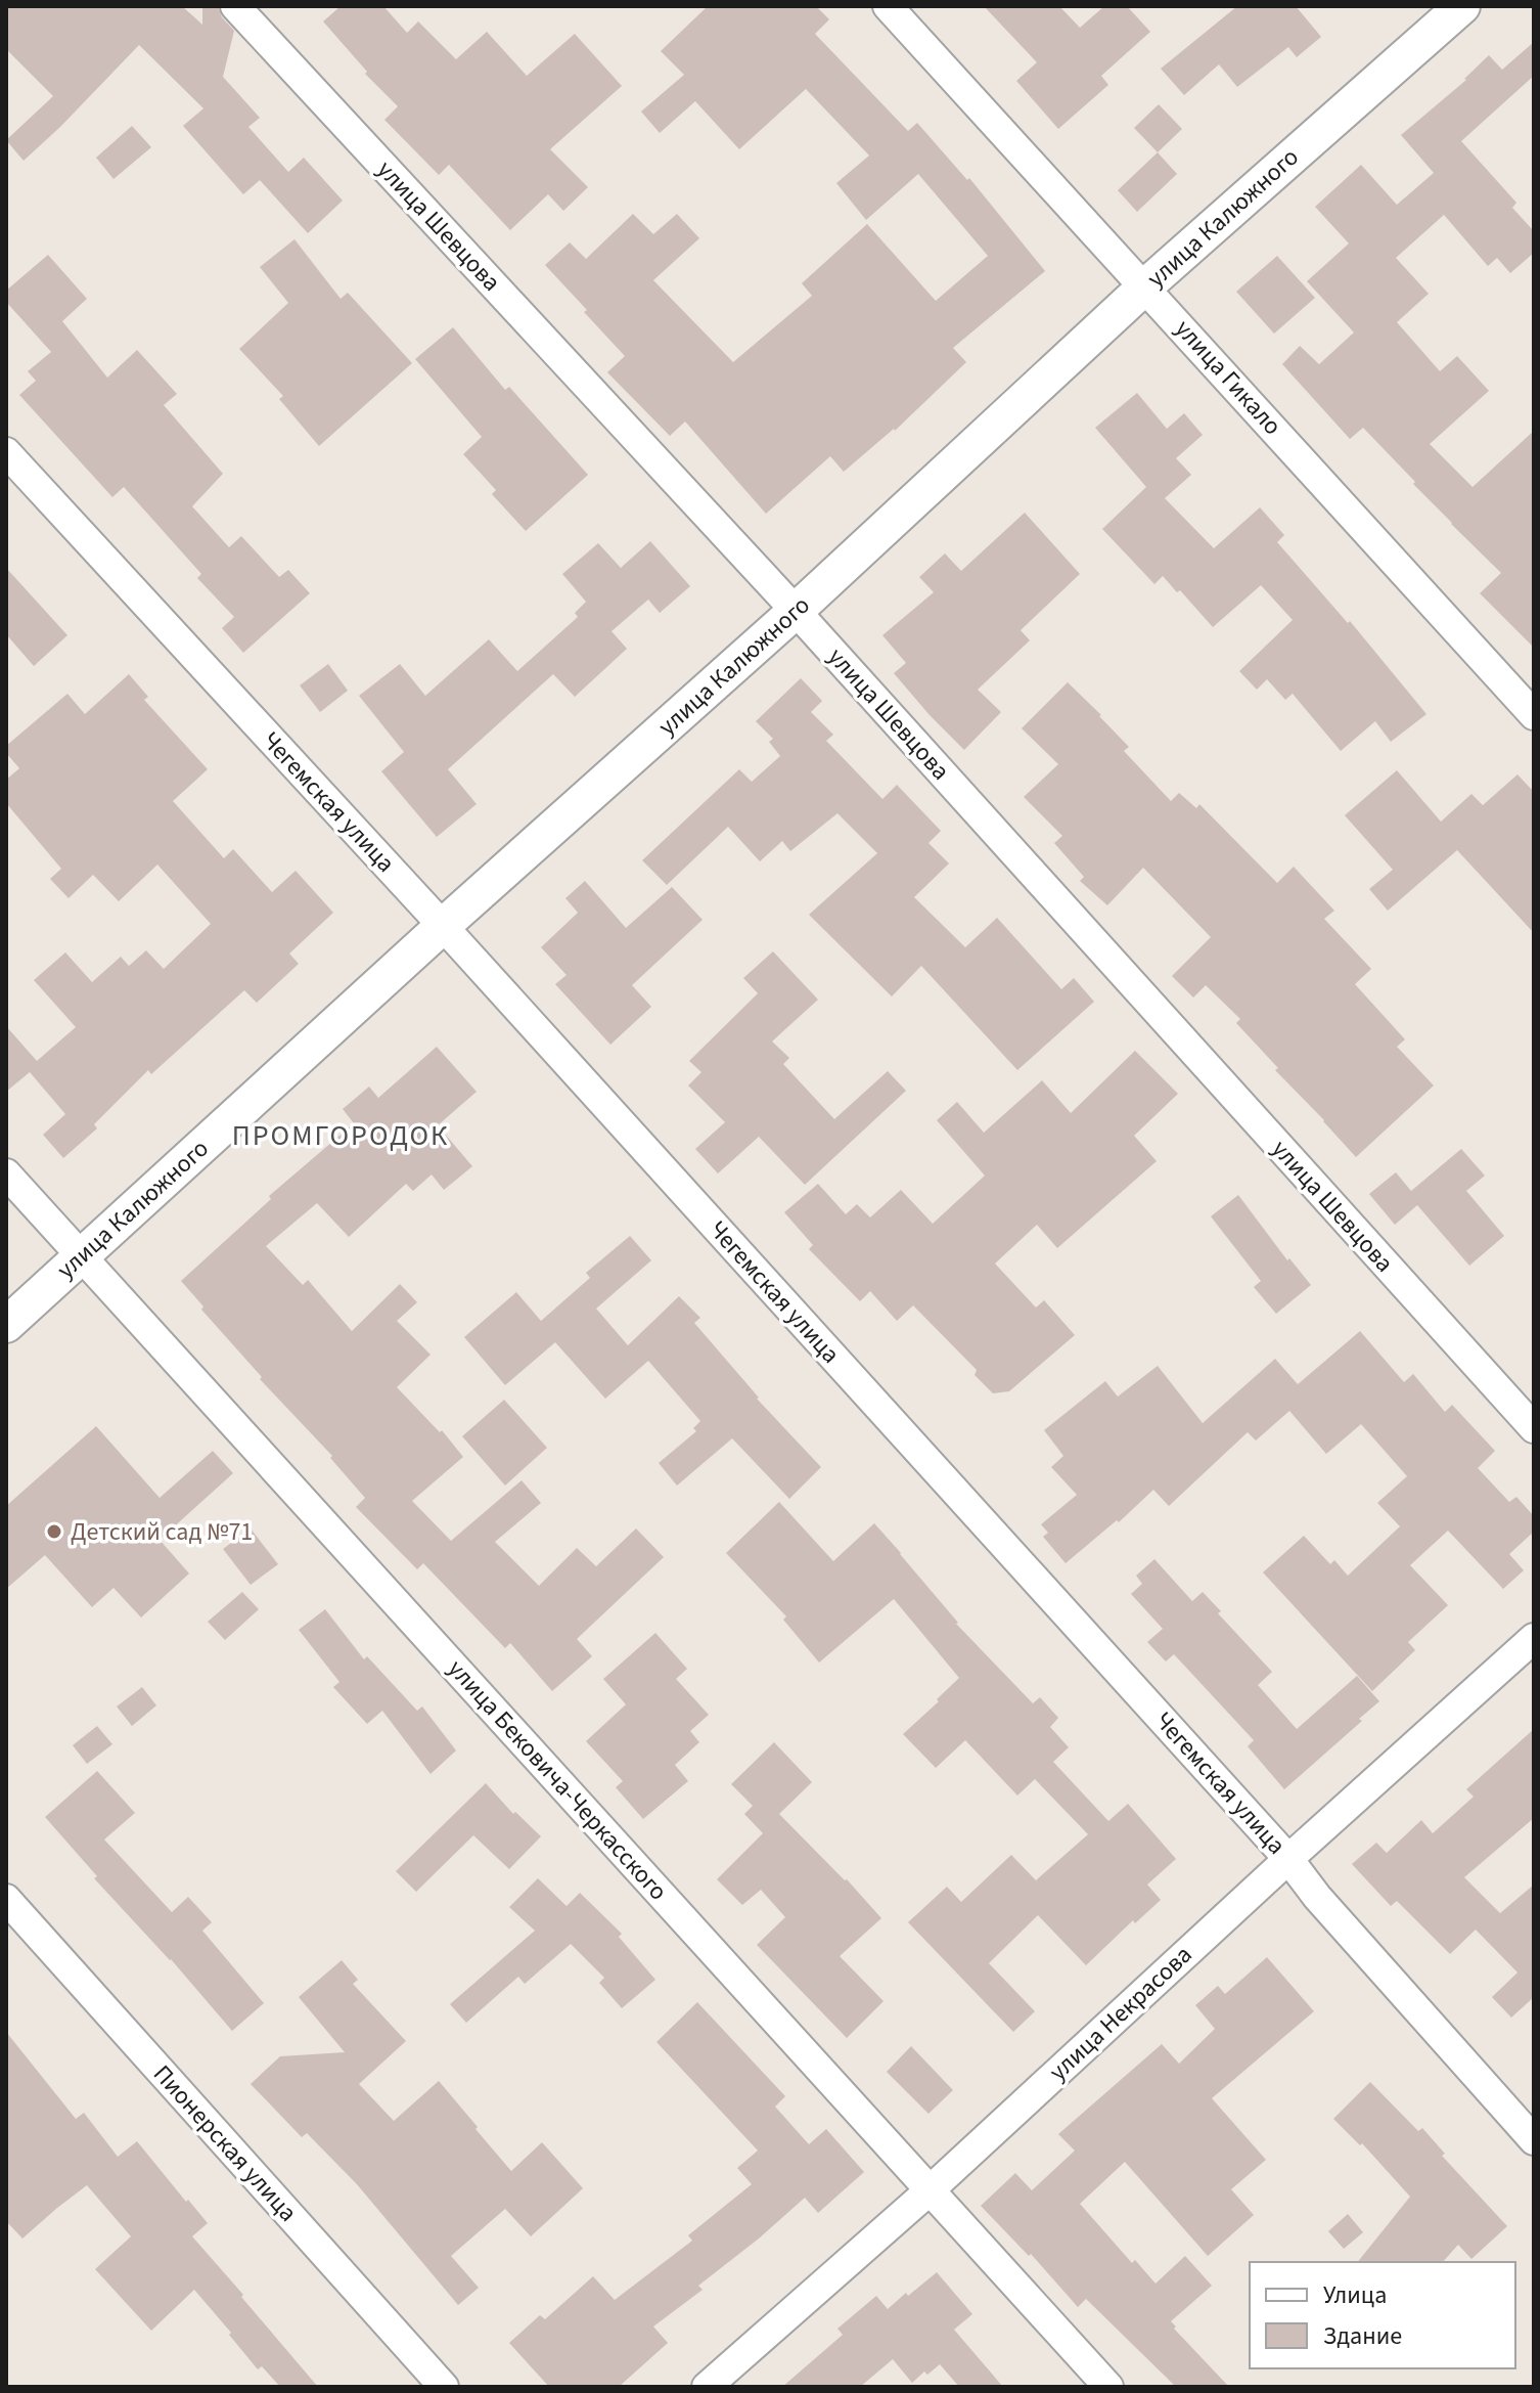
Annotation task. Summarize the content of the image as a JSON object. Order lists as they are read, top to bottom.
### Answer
{
  "streets": {
    "street": [
      "улица Калюжного",
      "улица Шевцова",
      "улица Гикало",
      "Чегемская улица",
      "улица Бековича-Черкасского",
      "улица Некрасова",
      "Пионерская улица"
    ]
  },
  "crossings": [
    ["улица Калюжного", "улица Шевцова"],
    ["улица Калюжного", "улица Гикало"],
    ["улица Калюжного", "Чегемская улица"],
    ["улица Калюжного", "улица Бековича-Черкасского"],
    ["Чегемская улица", "улица Некрасова"],
    ["улица Бековича-Черкасского", "улица Некрасова"]
  ],
  "districts": ["ПРОМГОРОДОК"],
  "places": ["Детский сад №71"],
  "legend": ["Улица", "Здание"]
}
